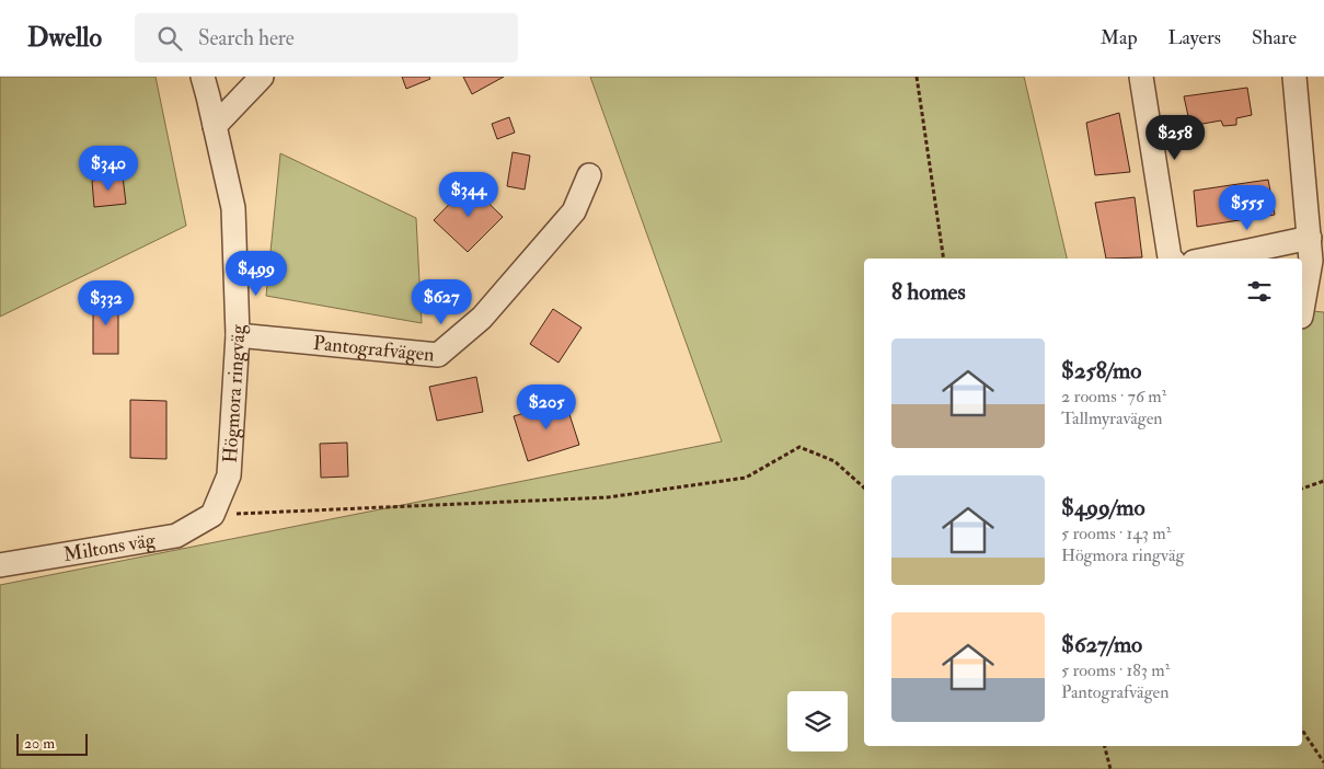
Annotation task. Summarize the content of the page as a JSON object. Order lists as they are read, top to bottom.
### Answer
{
  "streets": {
    "street": ["Pantografvägen", "Högmora ringväg", "Miltons väg"]
  },
  "crossings": [
    ["Pantografvägen", "Högmora ringväg"],
    ["Högmora ringväg", "Miltons väg"]
  ],
  "scale_bar": "20 m",
  "page": {
    "header": "Dwello",
    "search": "Search here",
    "nav": ["Map", "Layers", "Share"],
    "price": [
      "$258",
      "$340",
      "$344",
      "$555",
      "$499",
      "$627",
      "$332",
      "$205"
    ],
    "heading": "8 homes",
    "list": [
      {
        "name": "$258/mo",
        "note": "2 rooms · 76 m² · Tallmyravägen"
      },
      {
        "name": "$499/mo",
        "note": "5 rooms · 143 m² · Högmora ringväg"
      },
      {
        "name": "$627/mo",
        "note": "5 rooms · 183 m² · Pantografvägen"
      }
    ],
    "scale": "20 m"
  }
}
